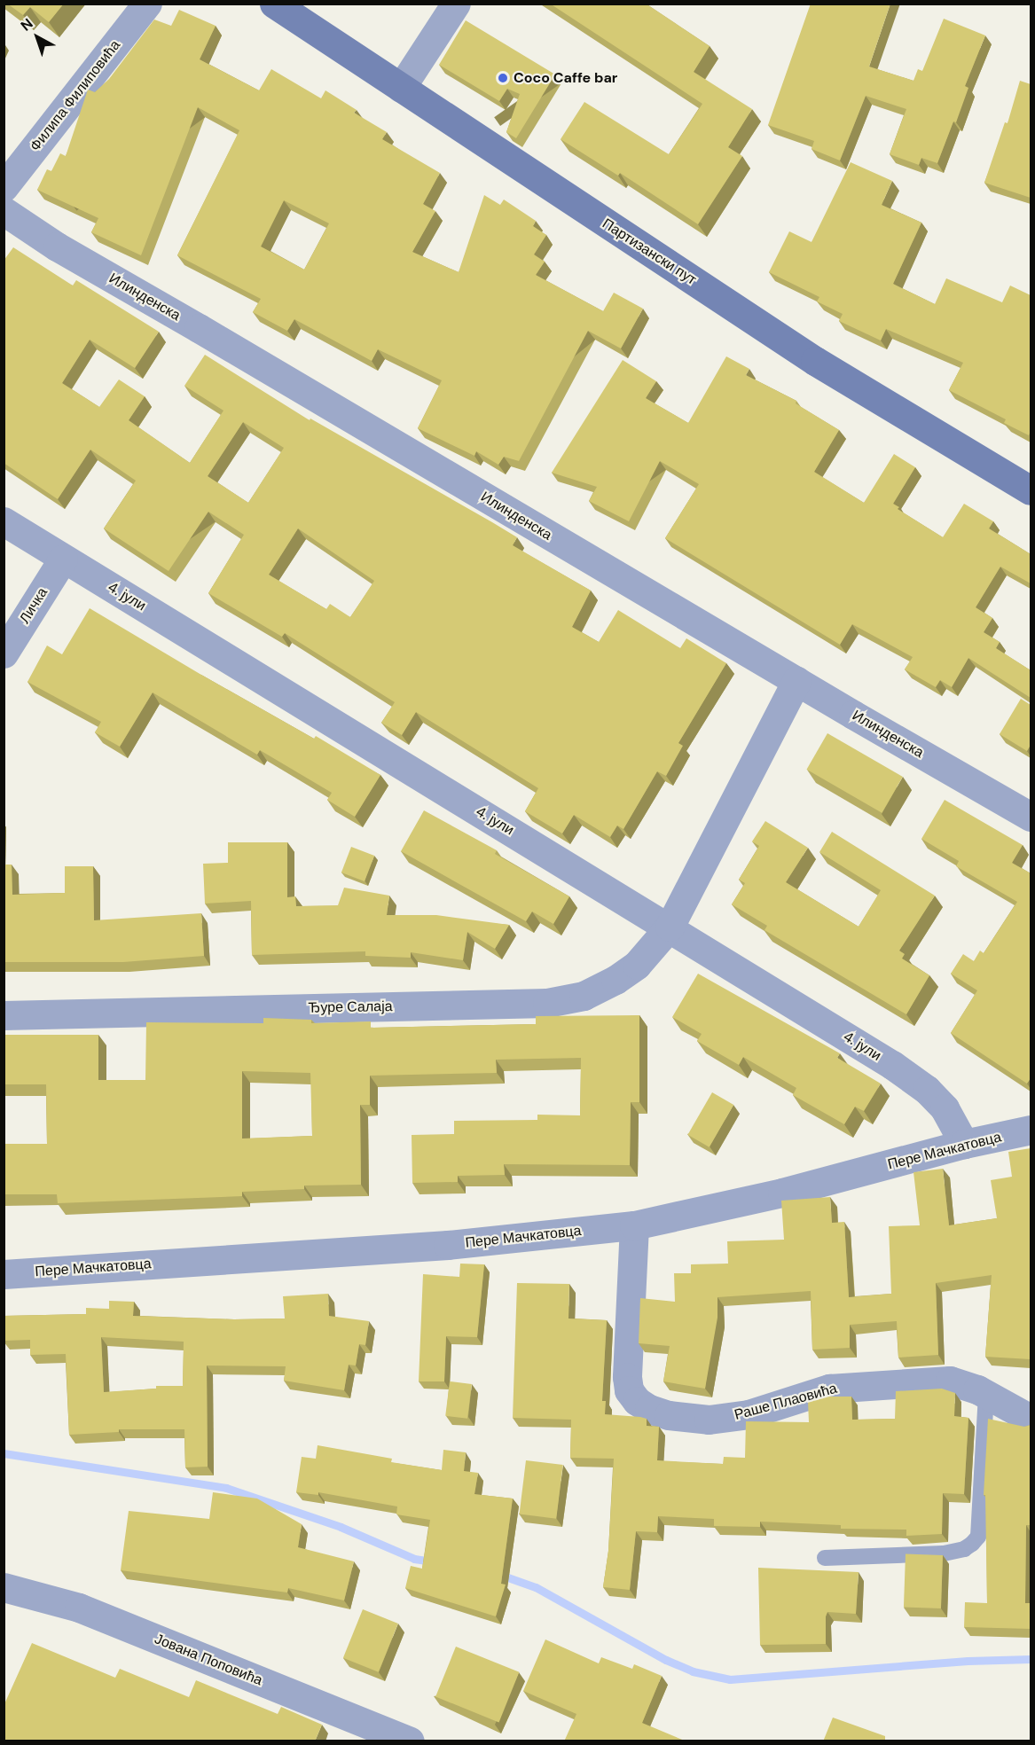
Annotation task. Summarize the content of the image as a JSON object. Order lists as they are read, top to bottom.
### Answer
{
  "streets": {
    "main road": ["Партизански пут"],
    "street": [
      "Филипа Филиповића",
      "Илинденска",
      "4. јули",
      "Личка",
      "Ђуре Салаја",
      "Пере Мачкатовца",
      "Раше Плаовића",
      "Јована Поповића"
    ]
  },
  "crossings": [
    ["Илинденска", "Ђуре Салаја"],
    ["4. јули", "Личка"],
    ["4. јули", "Ђуре Салаја"],
    ["4. јули", "Пере Мачкатовца"],
    ["Пере Мачкатовца", "Раше Плаовића"]
  ],
  "places": ["Coco Caffe bar"],
  "north": "top left"
}
